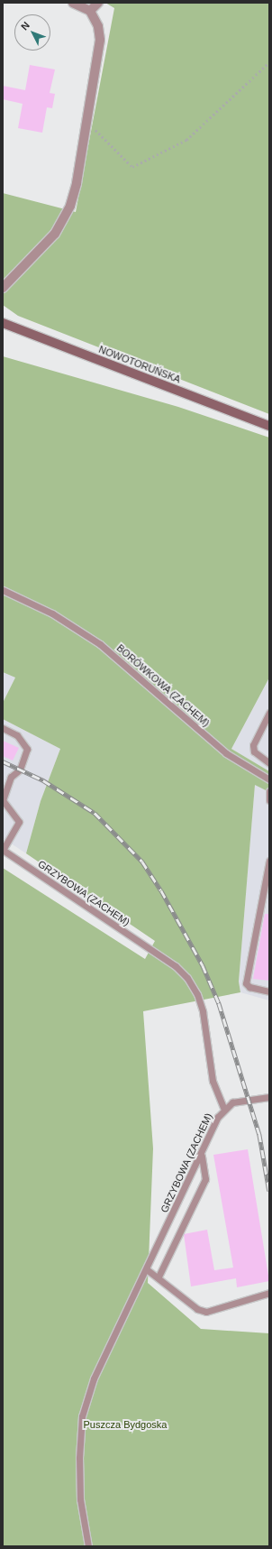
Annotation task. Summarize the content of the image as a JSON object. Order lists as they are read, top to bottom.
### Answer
{
  "streets": {
    "main road": ["NOWOTORUŃSKA"],
    "lane": ["BORÓWKOWA (ZACHEM)", "GRZYBOWA (ZACHEM)"]
  },
  "parks": ["Puszcza Bydgoska"],
  "north": "top left"
}
